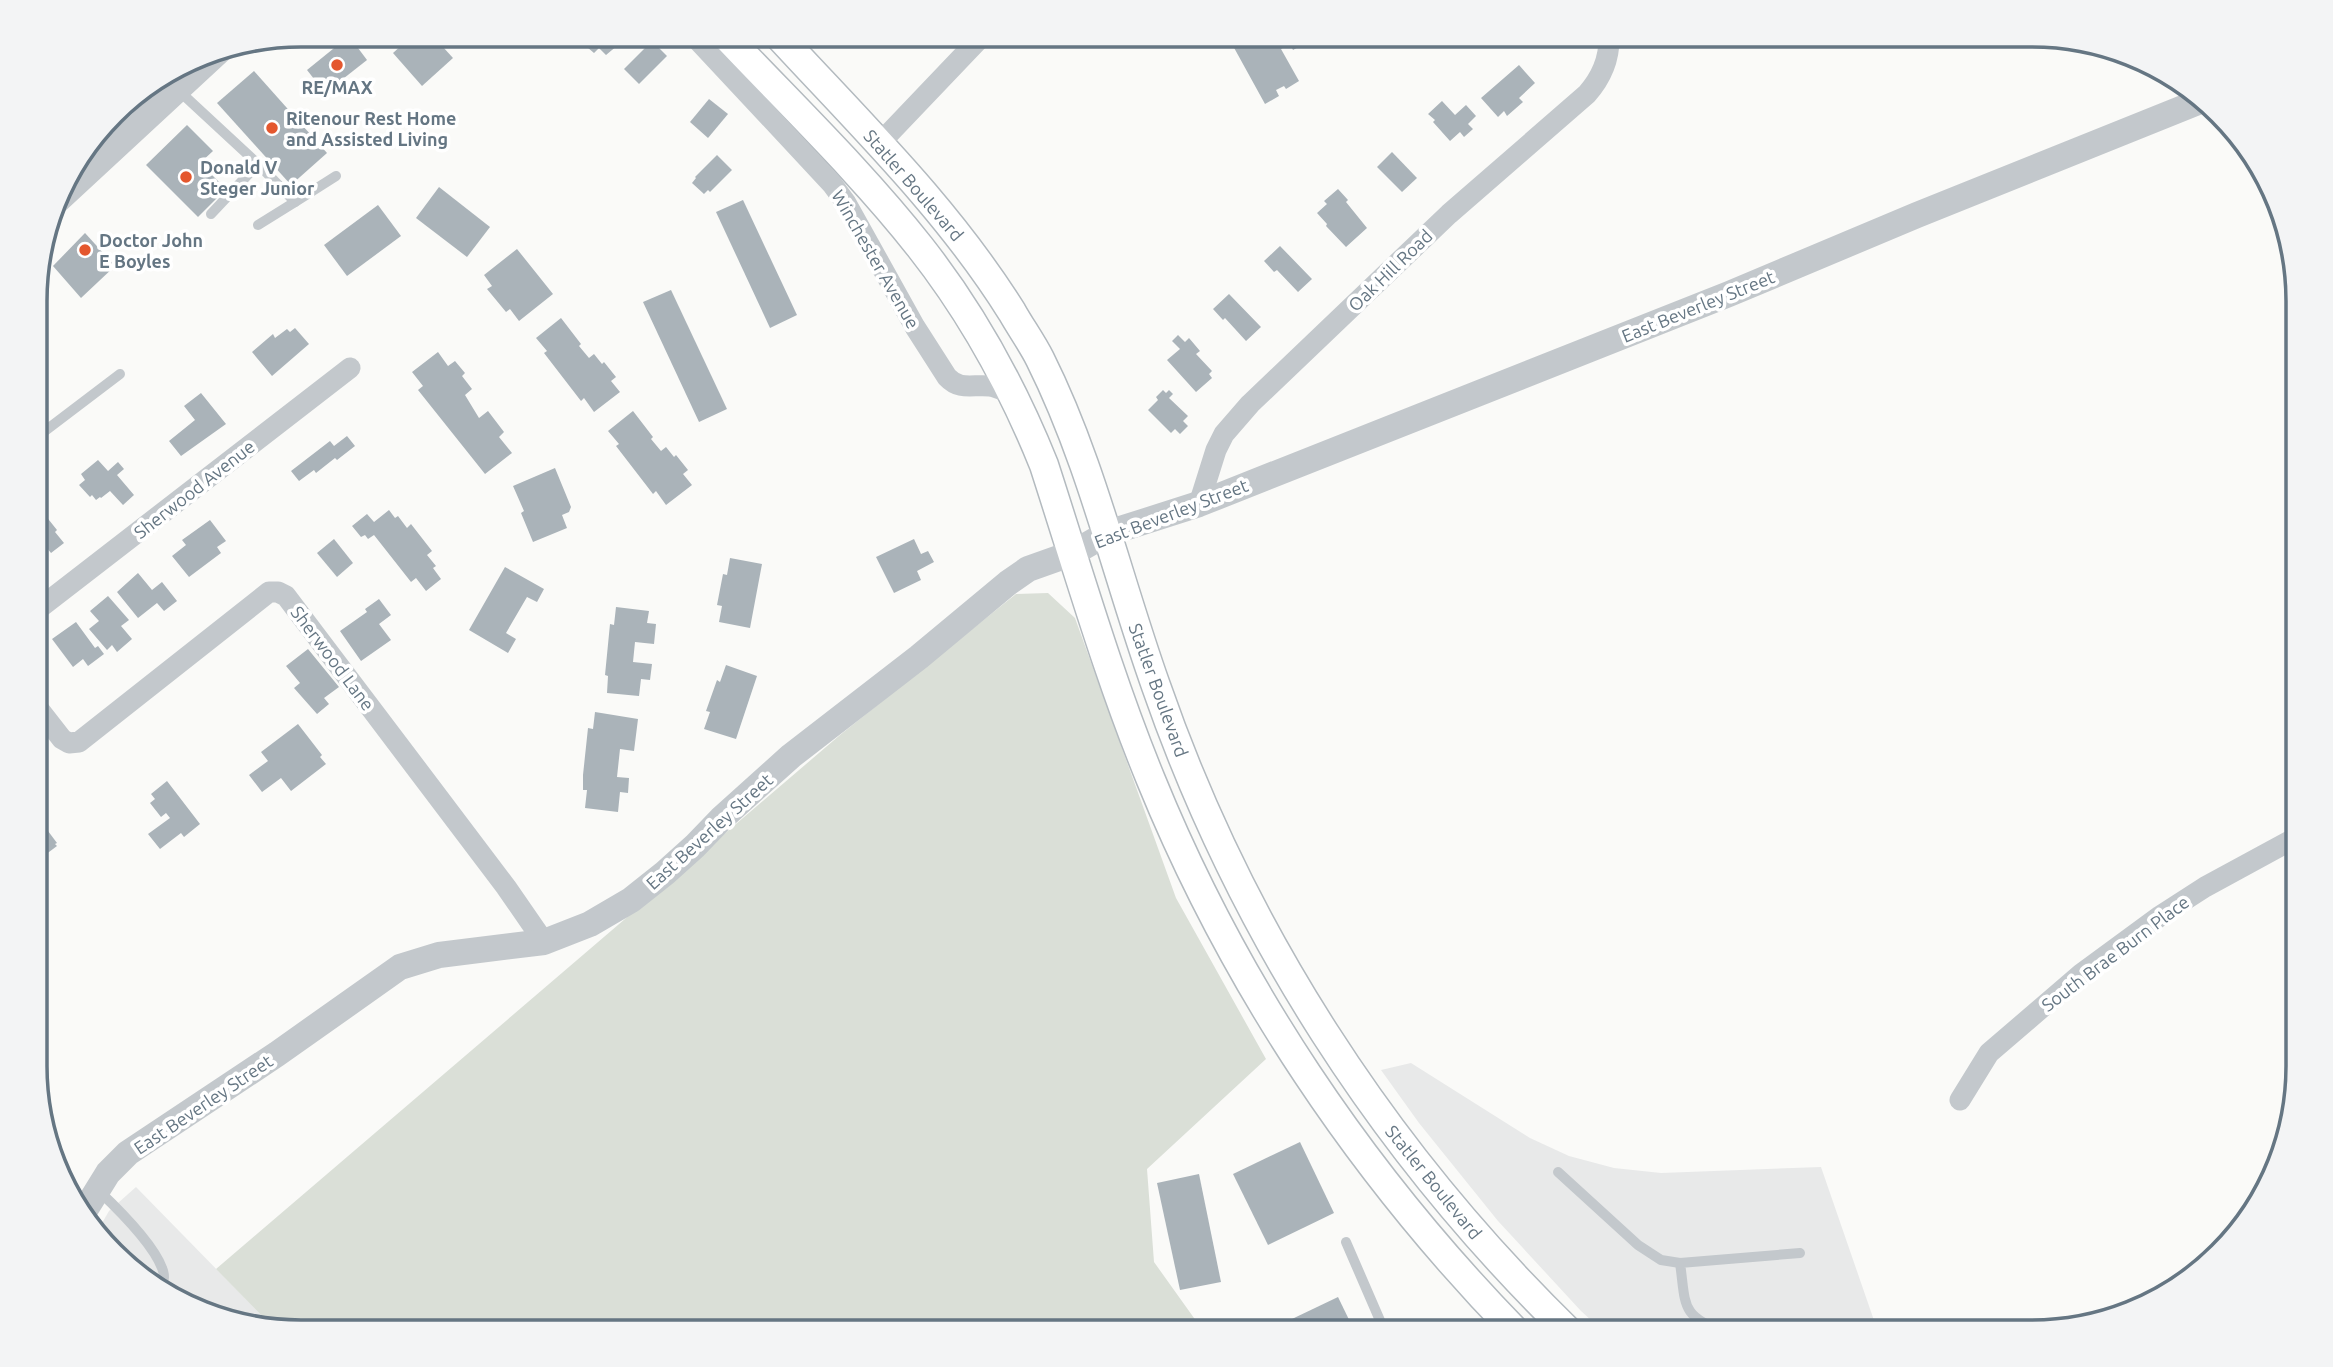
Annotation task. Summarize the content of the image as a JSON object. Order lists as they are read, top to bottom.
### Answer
{
  "streets": {
    "main road": ["Statler Boulevard"],
    "street": [
      "Winchester Avenue",
      "Oak Hill Road",
      "East Beverley Street",
      "Sherwood Avenue",
      "Sherwood Lane",
      "South Brae Burn Place"
    ]
  },
  "crossings": [
    ["Statler Boulevard", "Winchester Avenue"],
    ["Statler Boulevard", "East Beverley Street"],
    ["Oak Hill Road", "East Beverley Street"],
    ["East Beverley Street", "Sherwood Lane"]
  ],
  "places": [
    "RE/MAX",
    "Ritenour Rest Home and Assisted Living",
    "Donald V Steger Junior",
    "Doctor John E Boyles"
  ]
}
